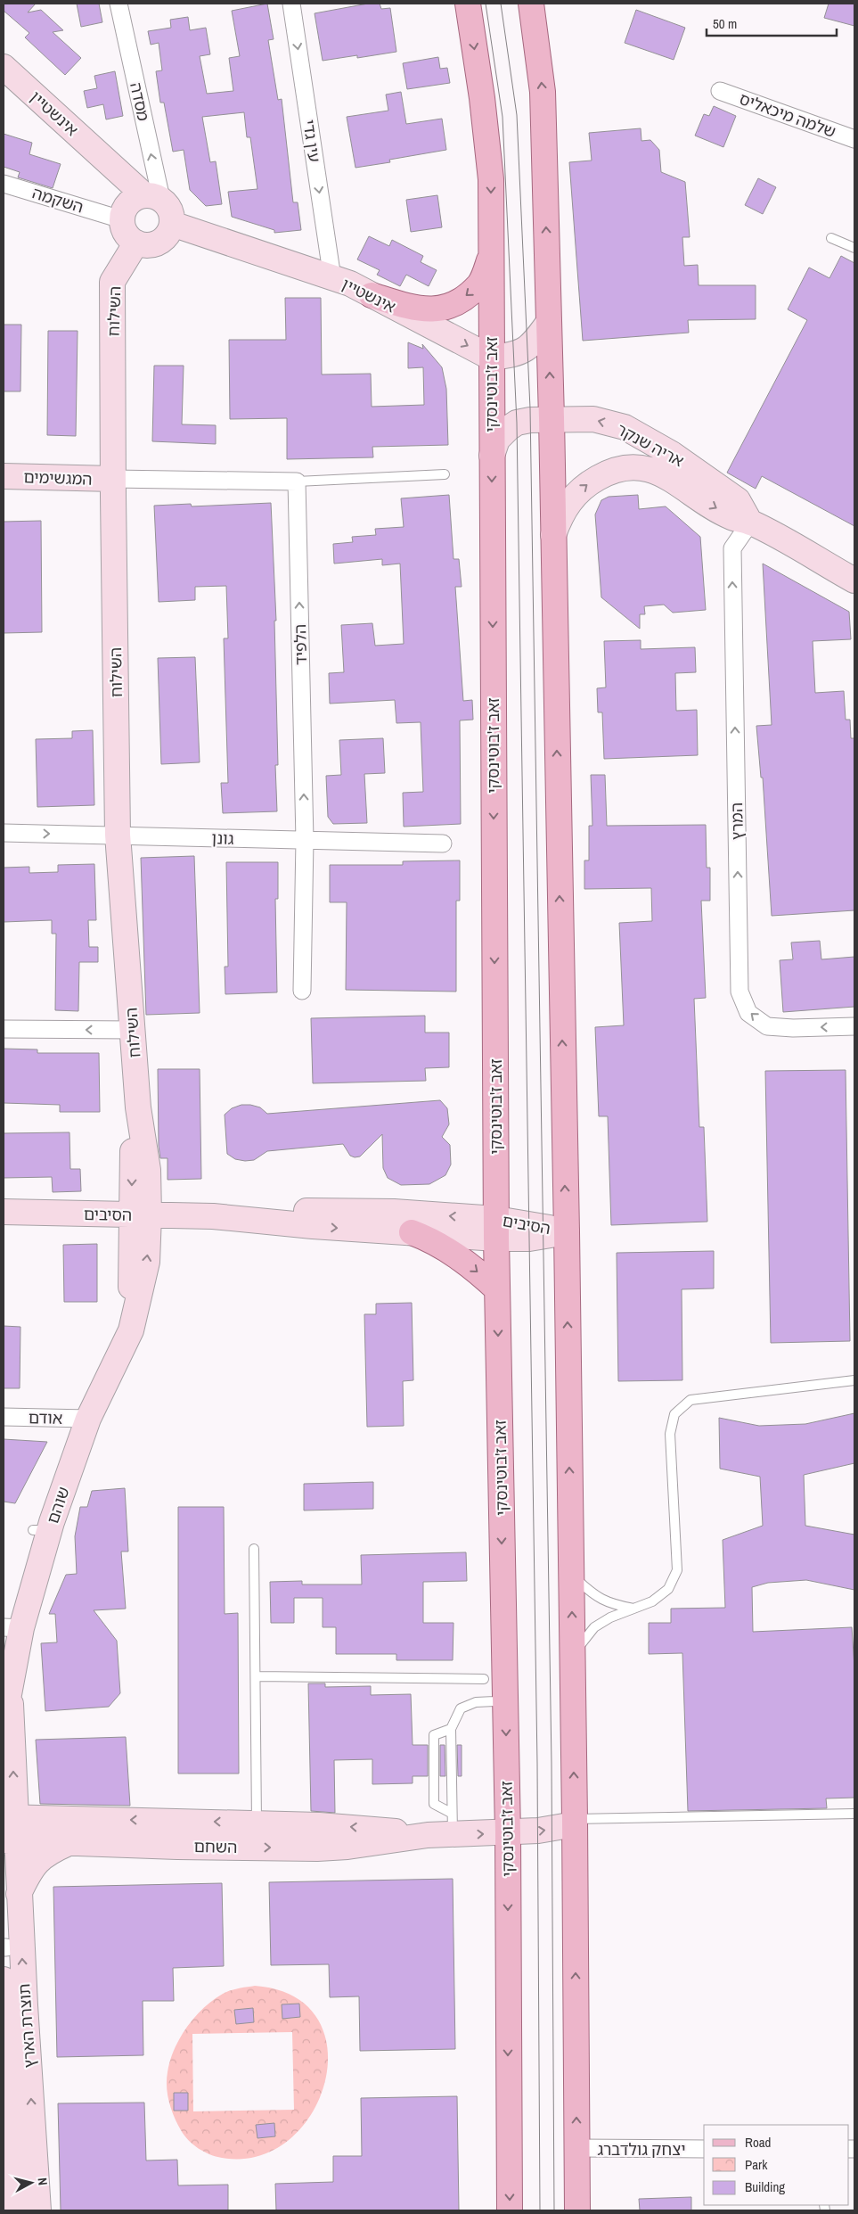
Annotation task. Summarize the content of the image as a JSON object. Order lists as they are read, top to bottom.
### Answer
{
  "streets": {
    "main road": ["זאב ז'בוטינסקי"],
    "street": [
      "מסדה",
      "אינשטיין",
      "שלמה מיכאליס",
      "עין גדי",
      "השקמה",
      "השילוח",
      "אריה שנקר",
      "המגשימים",
      "הלפיד",
      "המרץ",
      "גונן",
      "הסיבים",
      "אודם",
      "שוהם",
      "השחם",
      "תוצרת הארץ",
      "יצחק גולדברג"
    ]
  },
  "crossings": [
    ["מסדה", "אינשטיין"],
    ["מסדה", "השילוח"],
    ["אינשטיין", "עין גדי"],
    ["אינשטיין", "השילוח"],
    ["אינשטיין", "זאב ז'בוטינסקי"],
    ["השילוח", "המגשימים"],
    ["השילוח", "גונן"],
    ["השילוח", "הסיבים"],
    ["השילוח", "שוהם"],
    ["זאב ז'בוטינסקי", "אריה שנקר"],
    ["זאב ז'בוטינסקי", "הסיבים"],
    ["זאב ז'בוטינסקי", "השחם"],
    ["אריה שנקר", "המרץ"],
    ["הלפיד", "גונן"],
    ["הסיבים", "שוהם"],
    ["אודם", "שוהם"],
    ["שוהם", "השחם"],
    ["שוהם", "תוצרת הארץ"],
    ["השחם", "תוצרת הארץ"]
  ],
  "one_way": [
    "מסדה",
    "עין גדי",
    "הלפיד",
    "המרץ"
  ],
  "legend": ["Road", "Park", "Building"],
  "scale_bar": "50 m",
  "north": "right"
}
